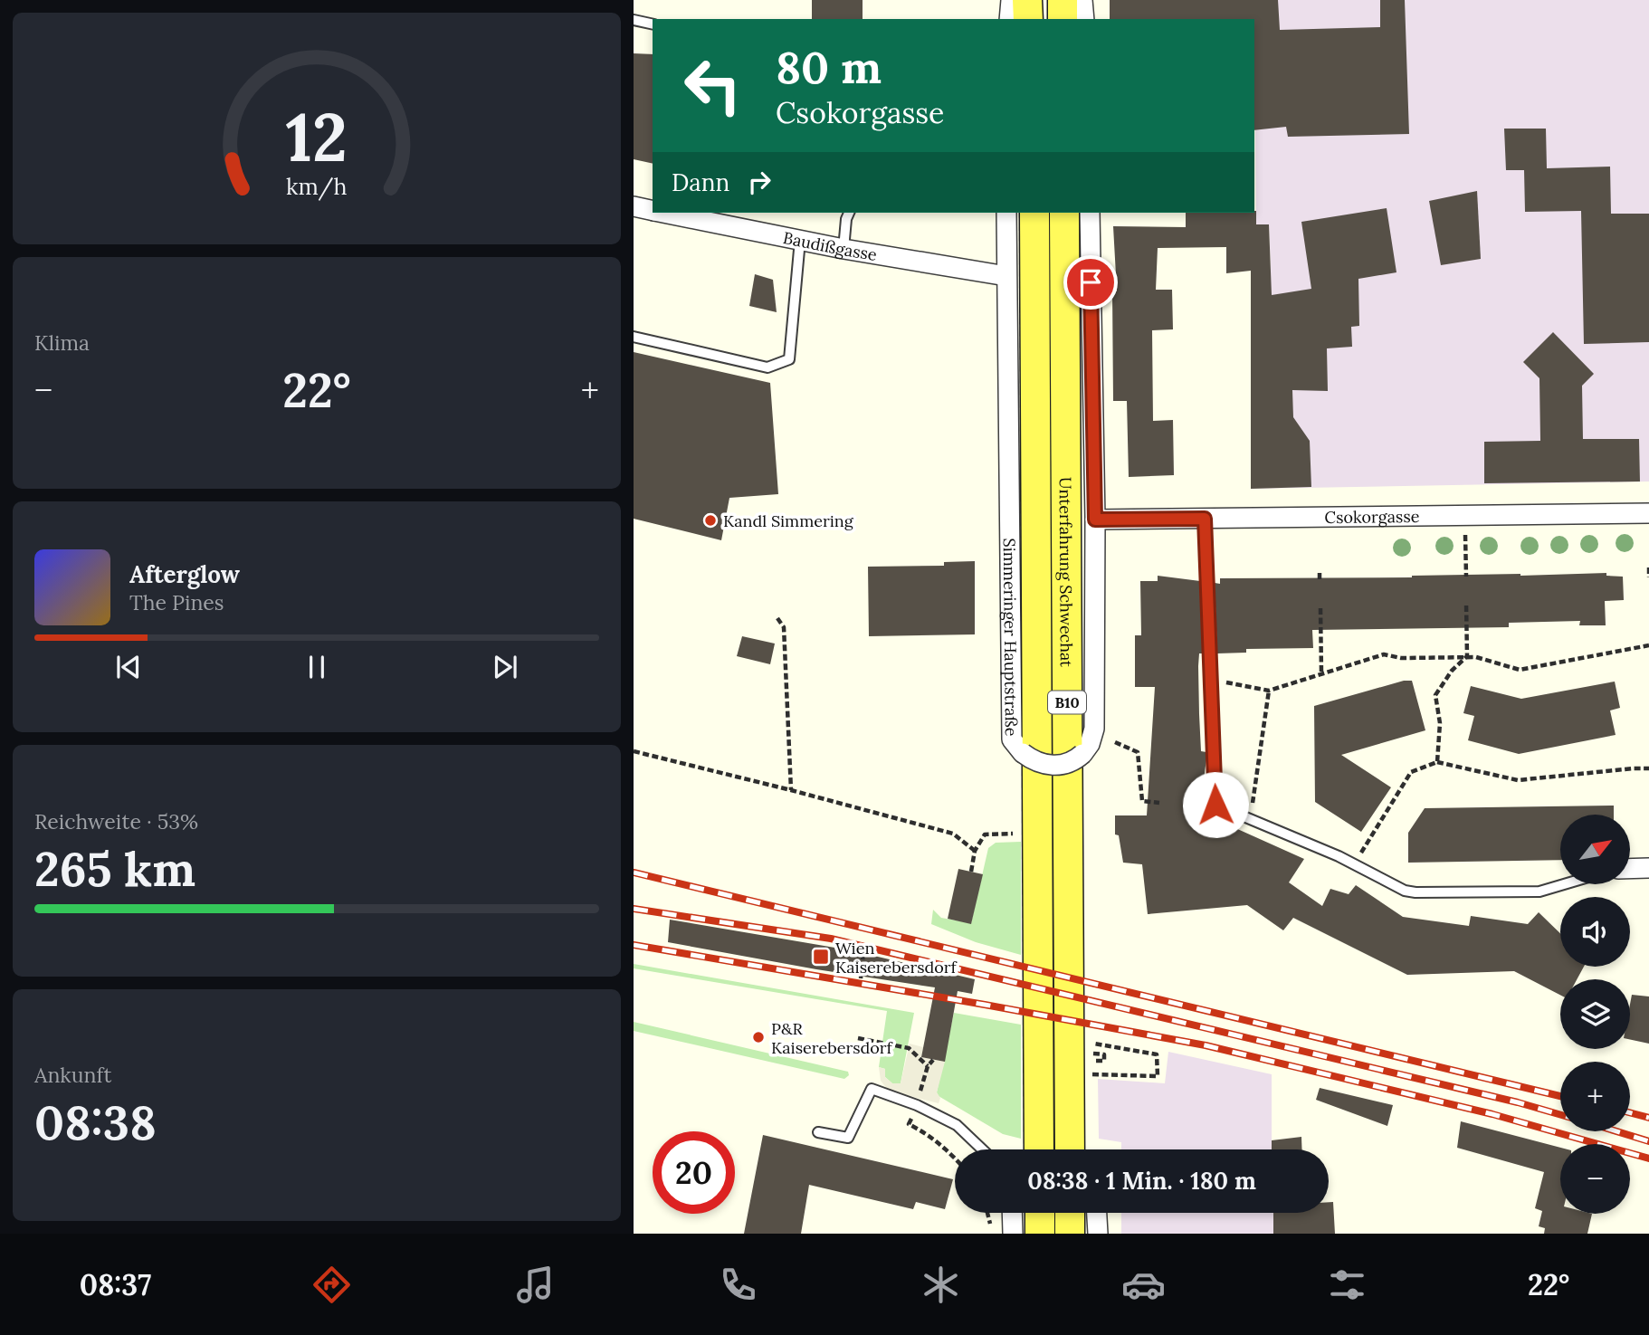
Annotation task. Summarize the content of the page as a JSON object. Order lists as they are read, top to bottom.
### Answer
{
  "streets": {
    "main road": ["Unterfahrung Schwechat", "B10"],
    "street": ["Baudißgasse", "Csokorgasse", "Simmeringer Hauptstraße"]
  },
  "crossings": [
    ["Baudißgasse", "Simmeringer Hauptstraße"],
    ["Csokorgasse", "Simmeringer Hauptstraße"]
  ],
  "places": {
    "other": ["Kandl Simmering", "P&R Kaiserebersdorf"],
    "transit": ["Wien Kaiserebersdorf"]
  },
  "north": "top right",
  "page": {
    "turn": ["80 m", "Csokorgasse"],
    "then": "Dann",
    "tile": [
      "Klima",
      ["Reichweite · 53%", "265 km"],
      ["Ankunft", "08:38"]
    ],
    "heat": ["−", "22°", "+"],
    "song": ["Afterglow", "The Pines"],
    "map_buttons": ["+", "−"],
    "limit": "20",
    "trip": "08:38 · 1 Min. · 180 m",
    "tabs": ["08:37", "22°"],
    "gauge": ["12", "km/h"]
  }
}
